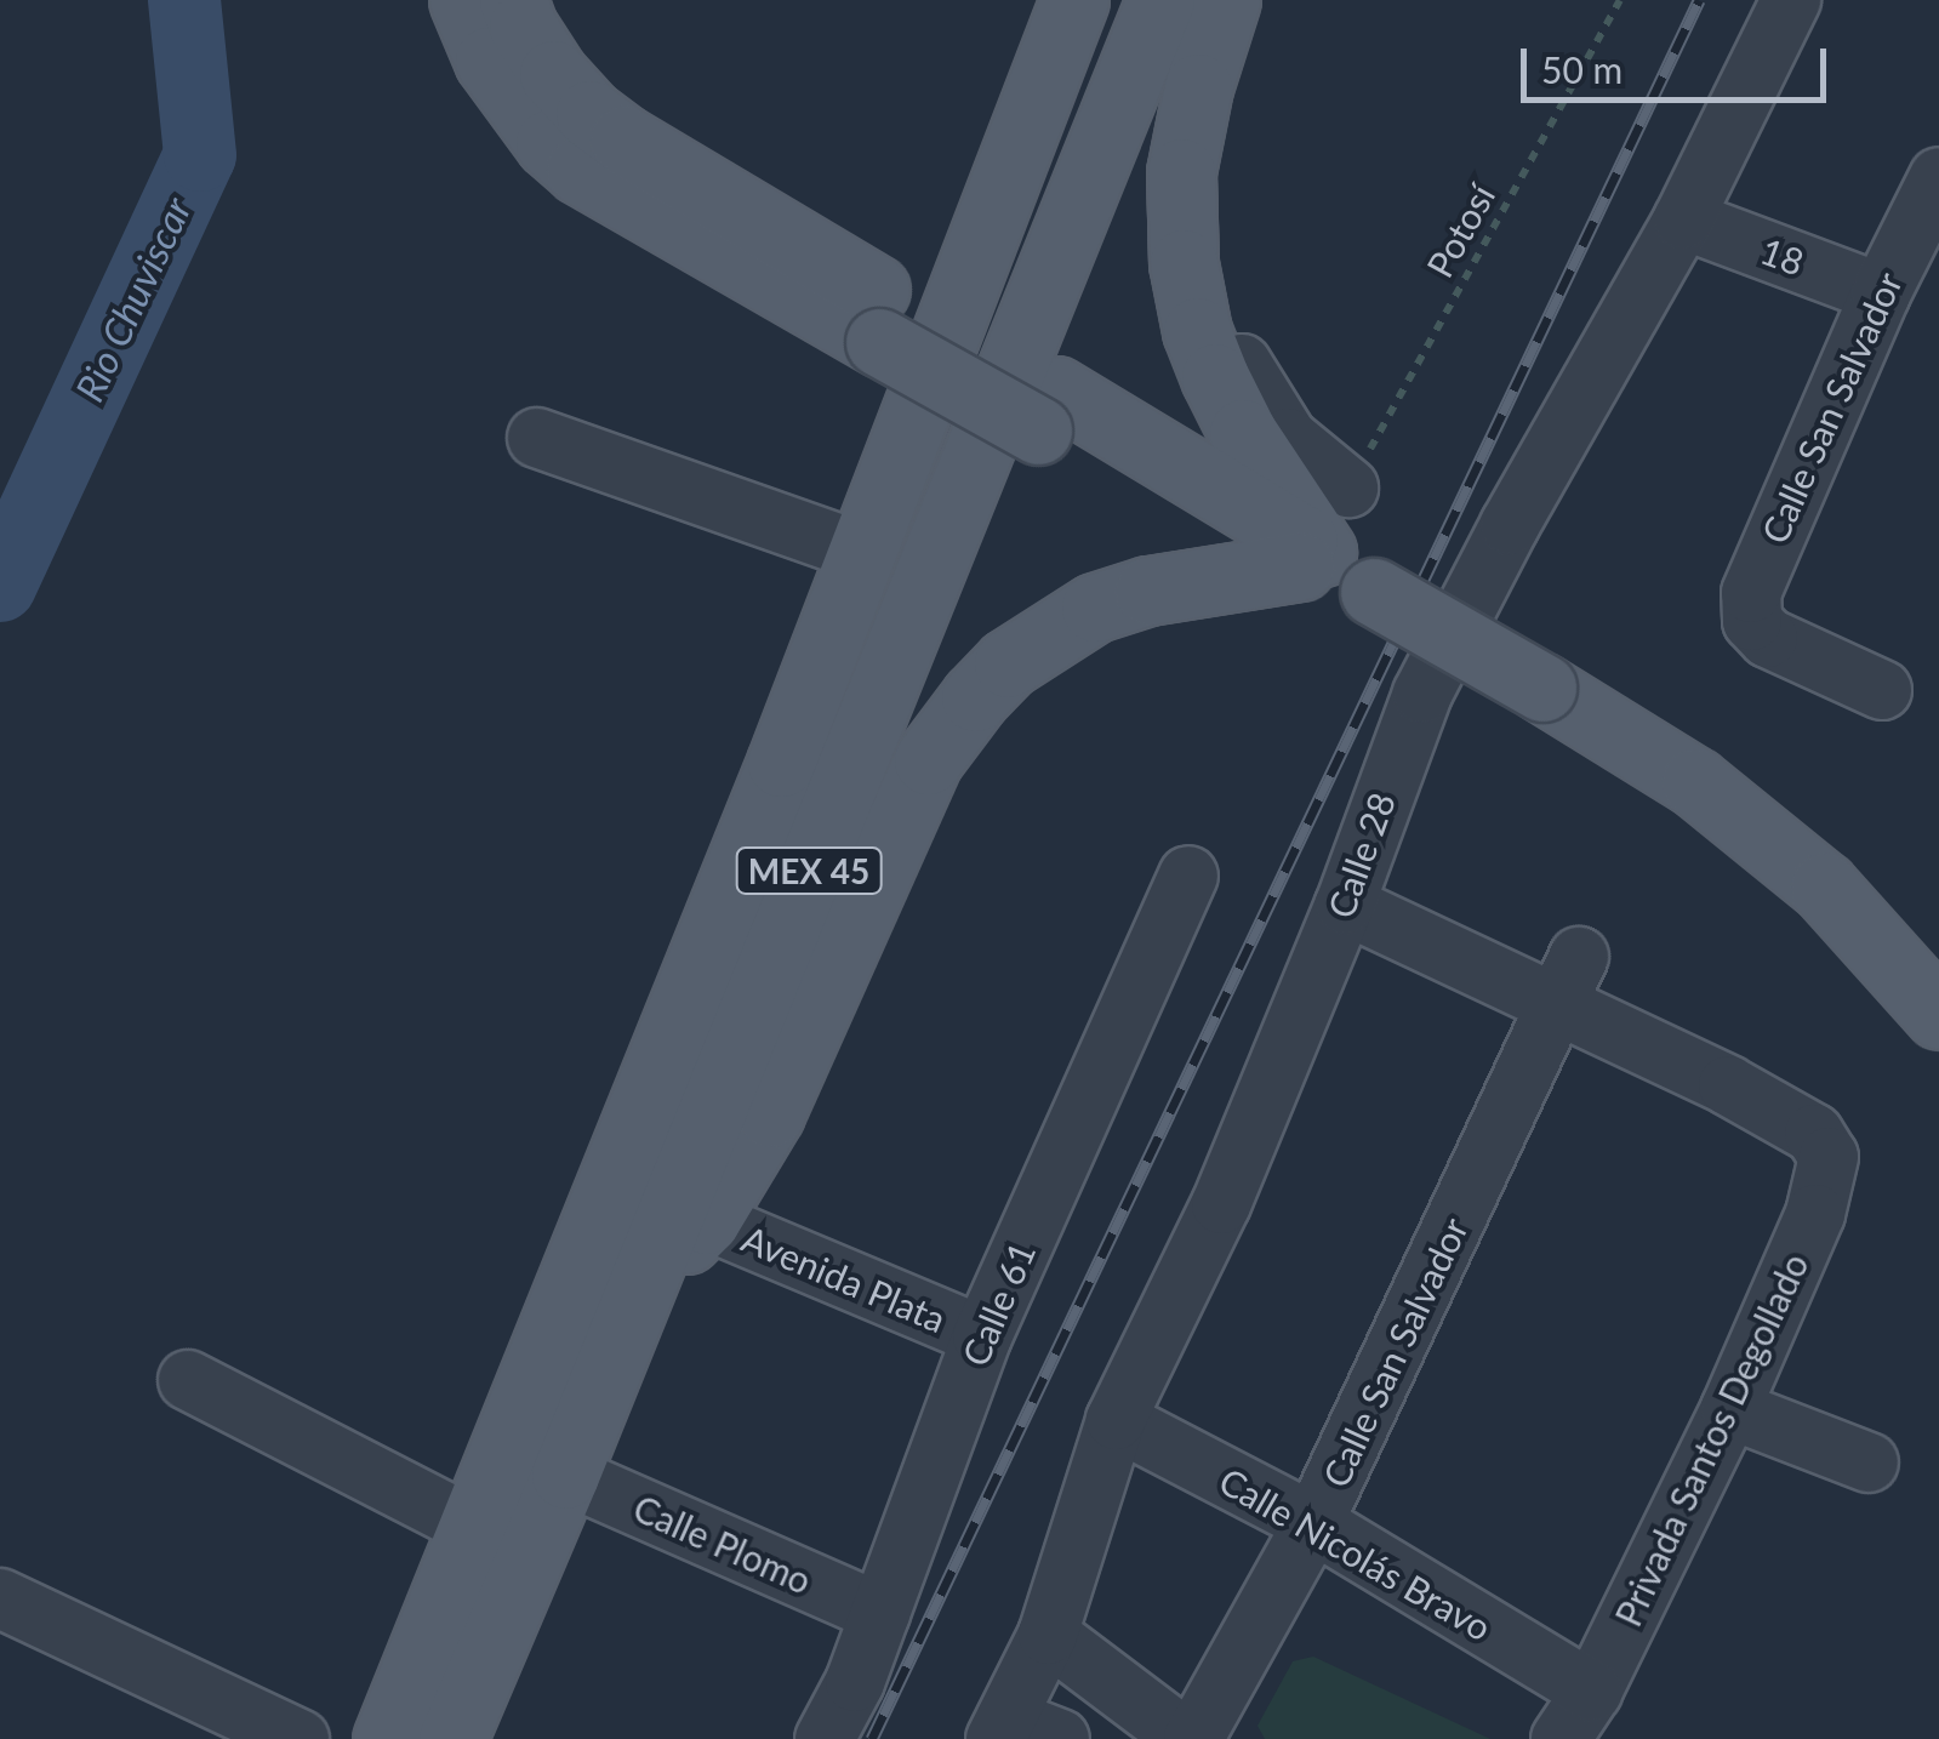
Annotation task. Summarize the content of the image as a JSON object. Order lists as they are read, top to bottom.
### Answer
{
  "streets": {
    "main road": ["MEX 45"],
    "street": [
      "18",
      "Calle San Salvador",
      "Calle 28",
      "Avenida Plata",
      "Calle 61",
      "Privada Santos Degollado",
      "Calle Plomo",
      "Calle Nicolás Bravo"
    ],
    "path": ["Potosí"]
  },
  "crossings": [
    ["18", "Calle San Salvador"],
    ["18", "Calle 28"],
    ["Calle San Salvador", "Privada Santos Degollado"],
    ["Calle San Salvador", "Calle Nicolás Bravo"],
    ["Calle 28", "Calle Nicolás Bravo"],
    ["MEX 45", "Calle Plomo"],
    ["Avenida Plata", "Calle 61"],
    ["Calle 61", "Calle Plomo"],
    ["Privada Santos Degollado", "Calle Nicolás Bravo"]
  ],
  "water": ["Rio Chuviscar"],
  "scale_bar": "50 m"
}
